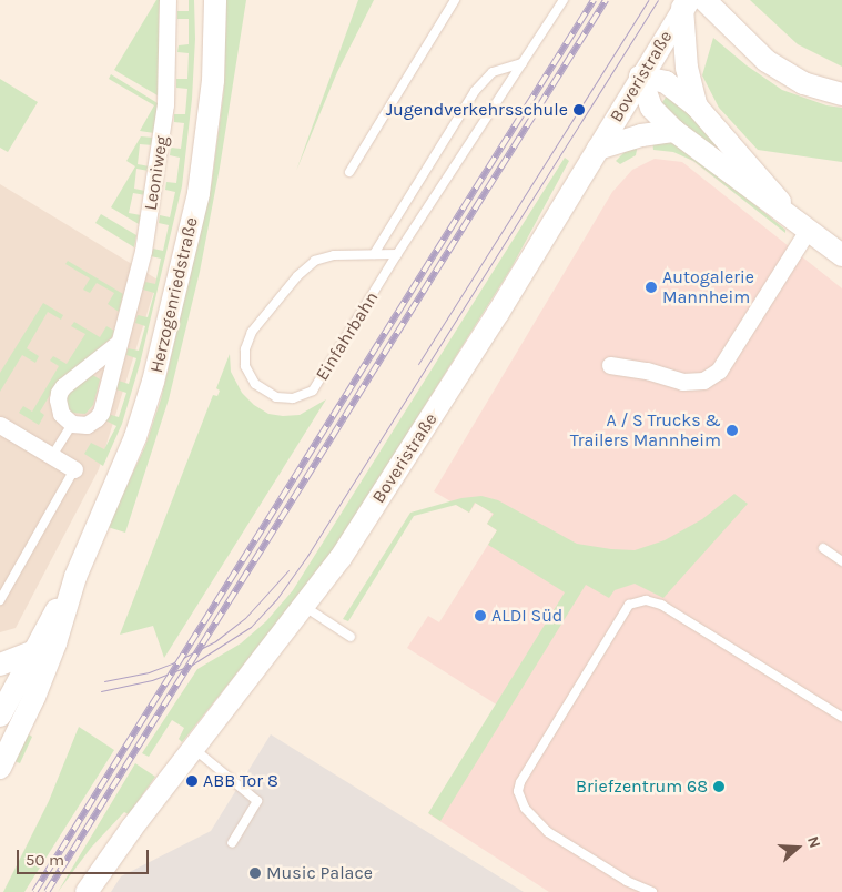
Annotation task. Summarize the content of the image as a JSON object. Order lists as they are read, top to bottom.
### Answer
{
  "streets": {
    "main road": ["Boveristraße", "Herzogenriedstraße"],
    "street": ["Leoniweg"],
    "lane": ["Einfahrbahn"]
  },
  "places": [
    "Jugendverkehrsschule",
    "Autogalerie Mannheim",
    "A / S Trucks & Trailers Mannheim",
    "ALDI Süd",
    "ABB Tor 8",
    "Briefzentrum 68",
    "Music Palace"
  ],
  "scale_bar": "50 m",
  "north": "right"
}
